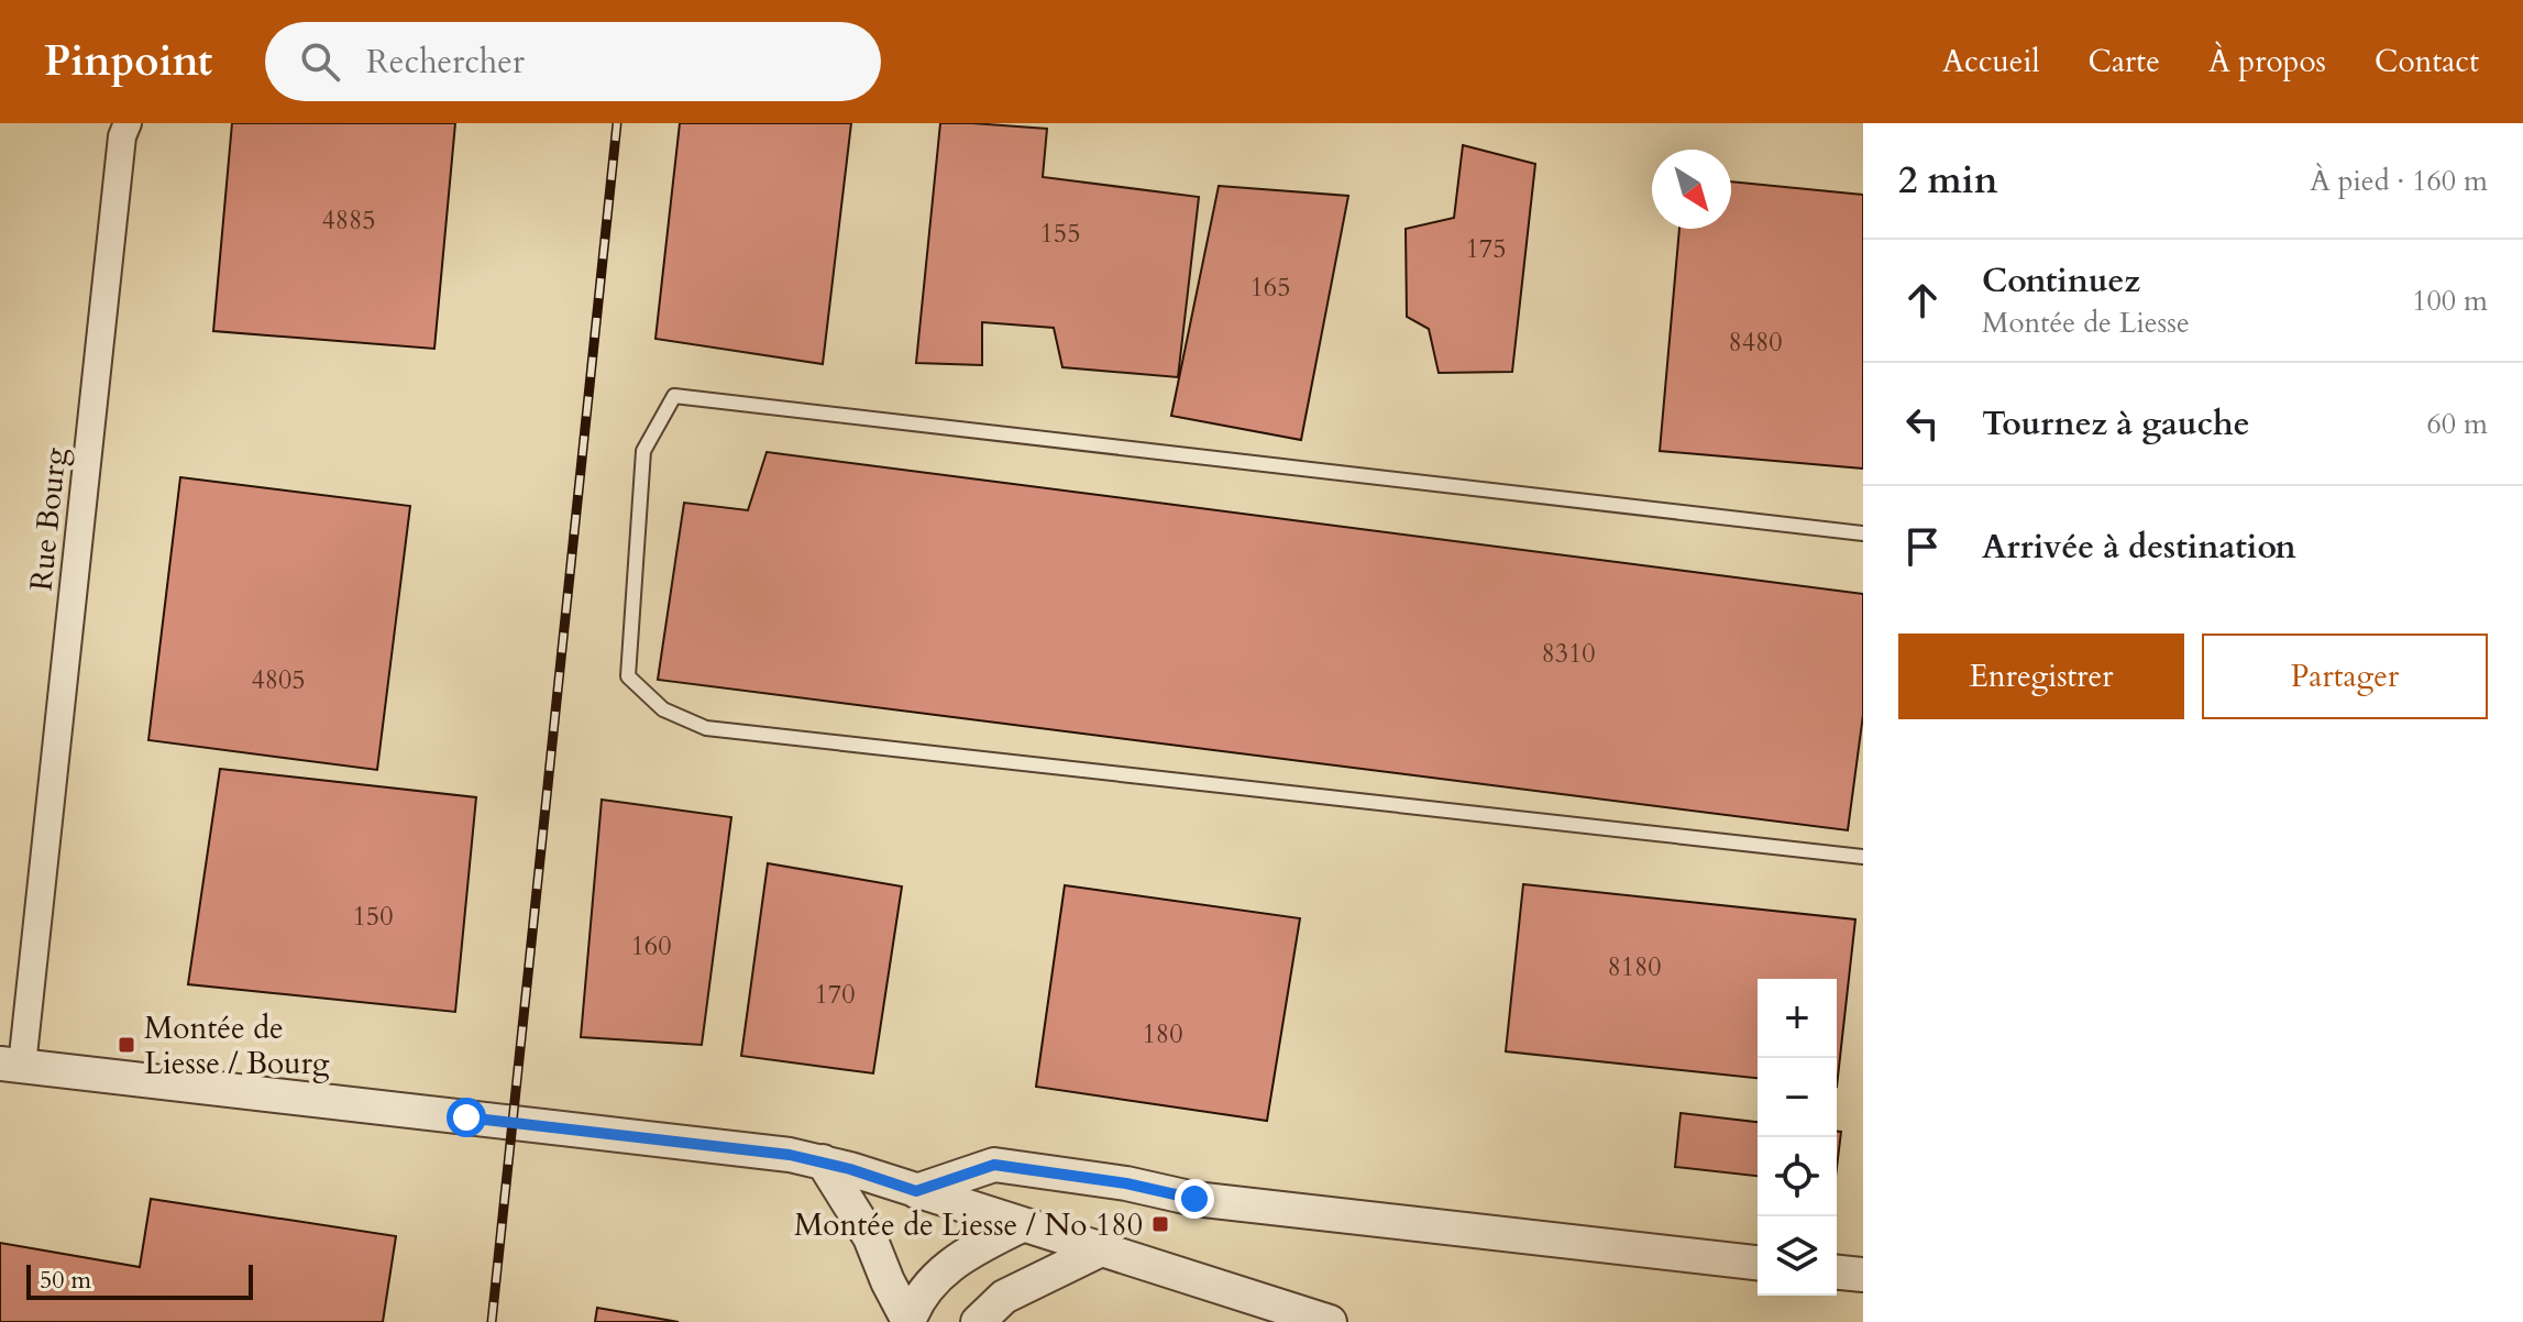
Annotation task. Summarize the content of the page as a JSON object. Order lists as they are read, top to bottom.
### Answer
{
  "streets": {
    "street": ["Rue Bourg"]
  },
  "places": {
    "transit": ["Montée de Liesse / Bourg", "Montée de Liesse / No 180"]
  },
  "house_numbers": [
    "4885",
    "155",
    "175",
    "165",
    "8480",
    "8310",
    "4805",
    "150",
    "160",
    "8180",
    "170",
    "180"
  ],
  "scale_bar": "50 m",
  "north": "bottom right",
  "page": {
    "header": "Pinpoint",
    "search": "Rechercher",
    "nav": [
      "Accueil",
      "Carte",
      "À propos",
      "Contact"
    ],
    "heading": ["2 min", "À pied · 160 m"],
    "list": [
      ["Continuez", "Montée de Liesse", "100 m"],
      ["Tournez à gauche", "60 m"],
      "Arrivée à destination"
    ],
    "buttons": ["Enregistrer", "Partager"],
    "map_buttons": ["+", "−"],
    "scale": "50 m"
  }
}
